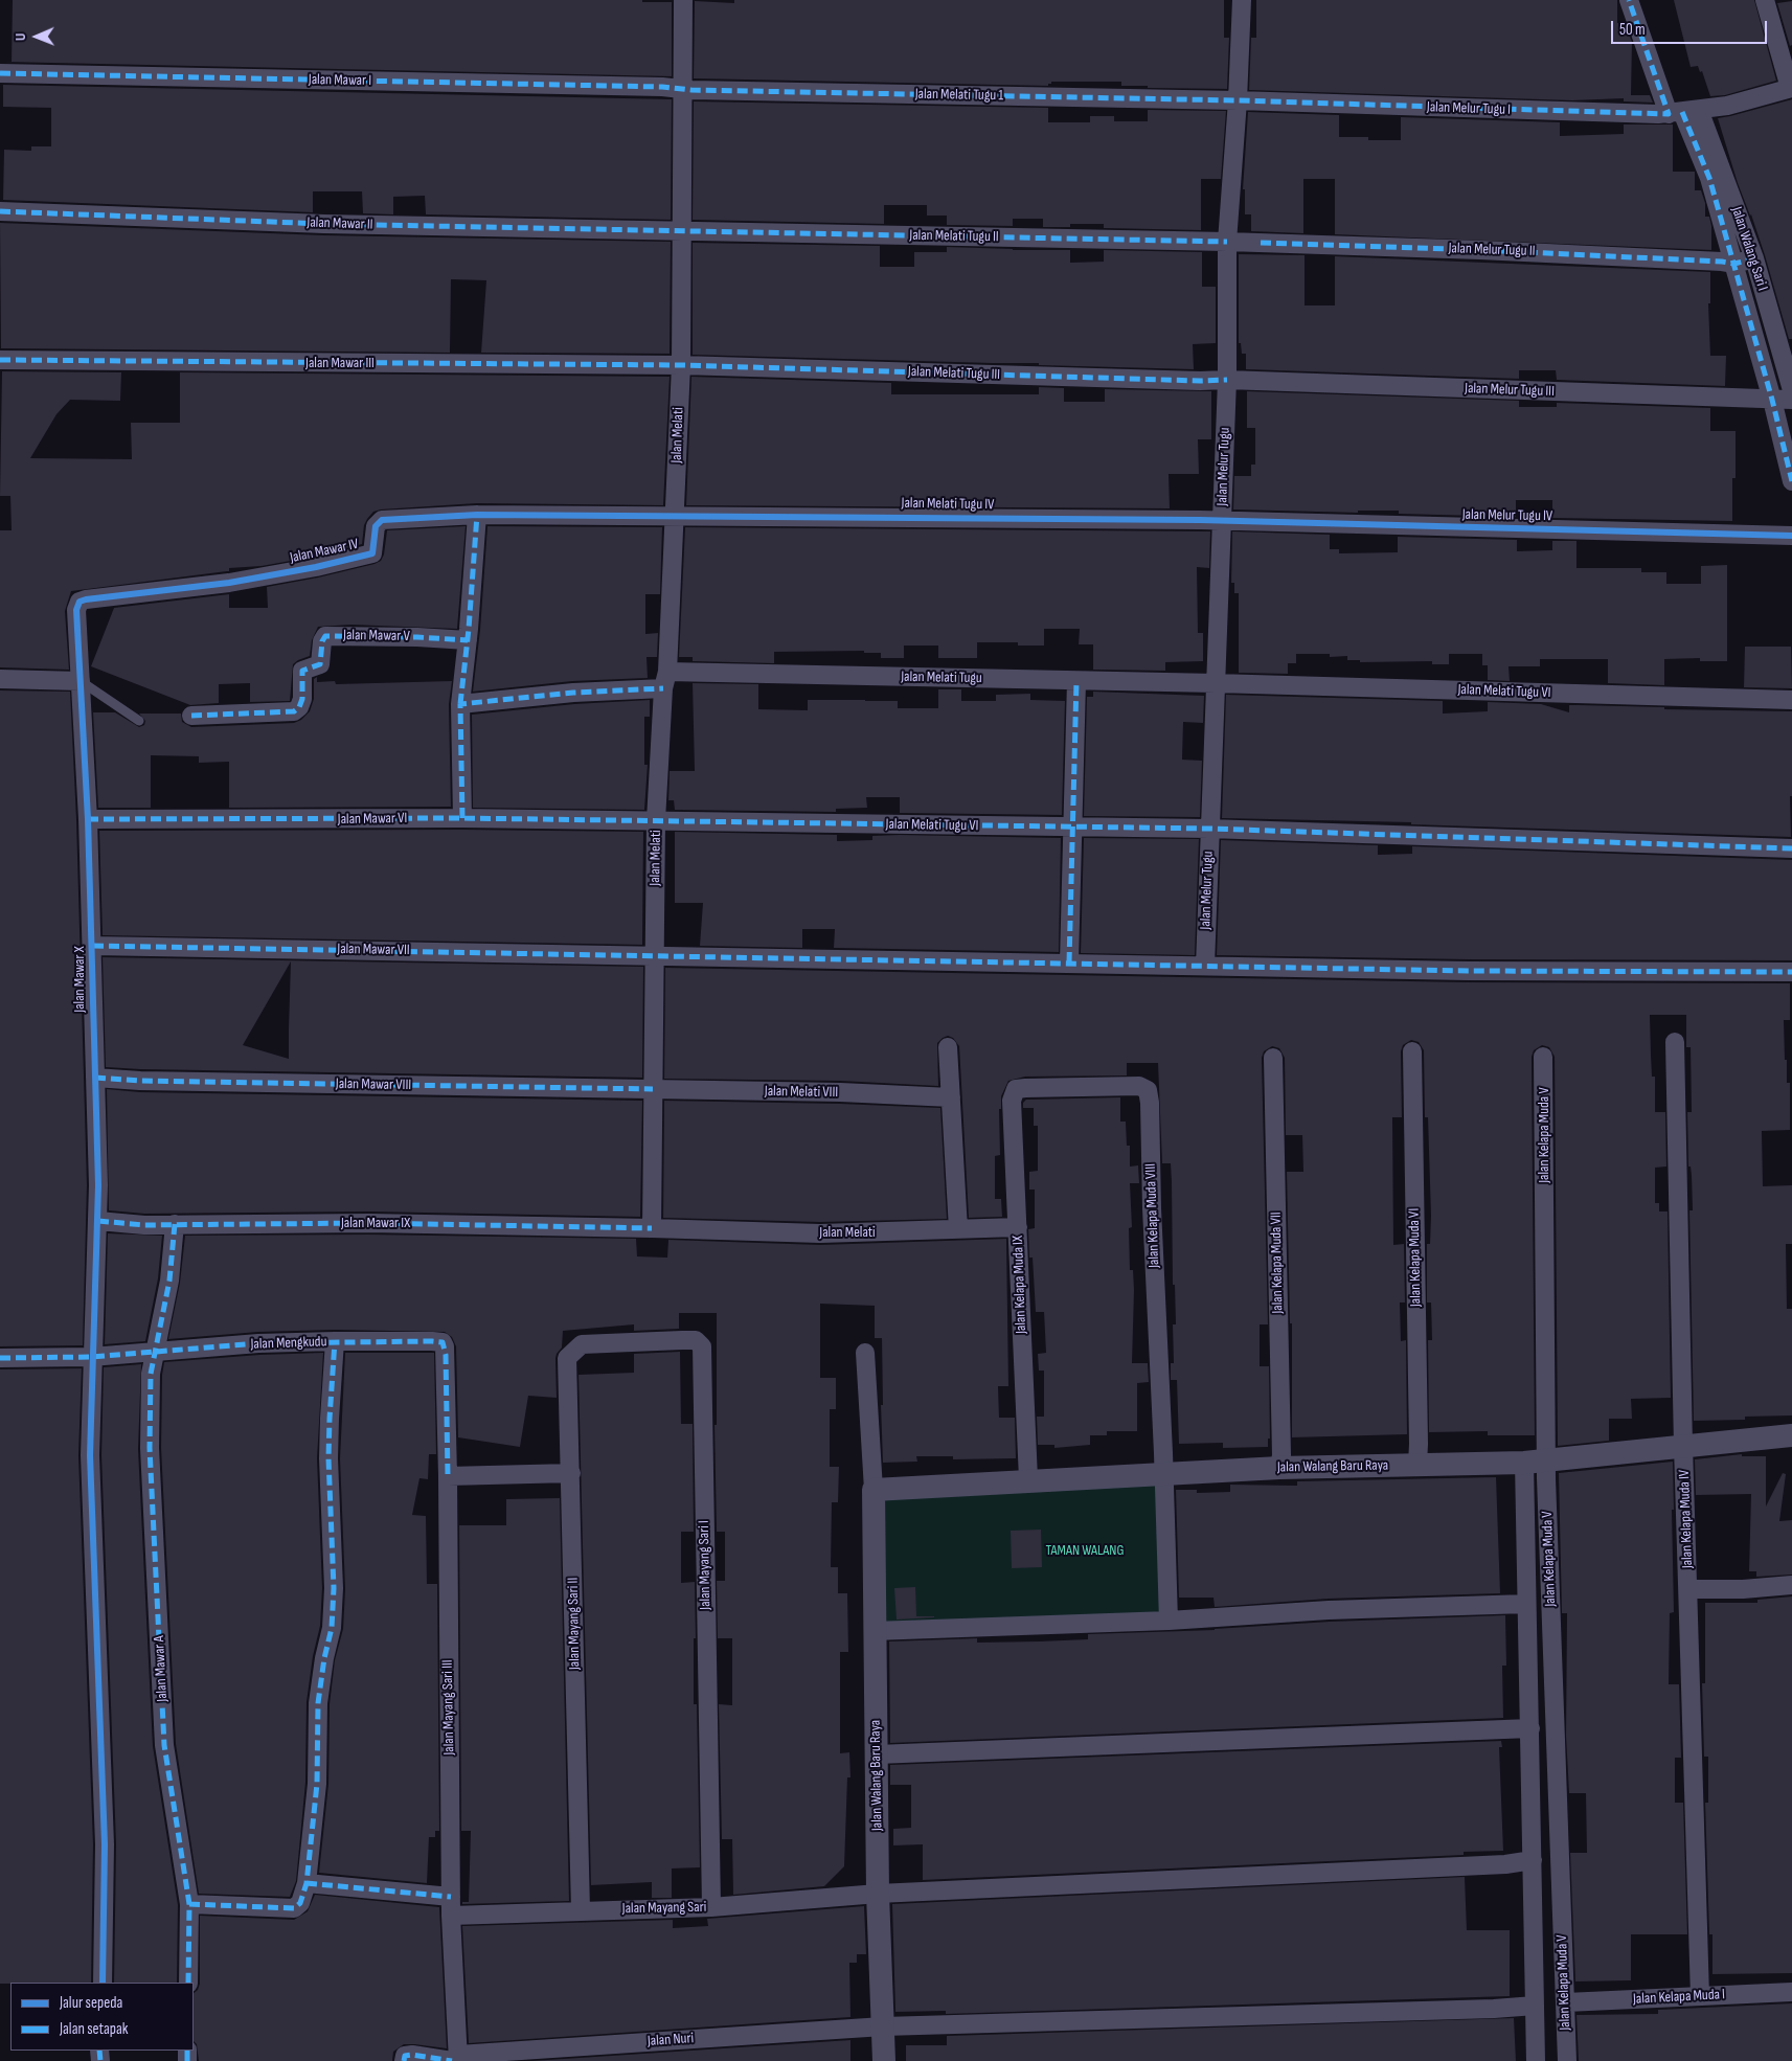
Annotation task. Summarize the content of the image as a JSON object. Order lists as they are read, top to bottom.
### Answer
{
  "streets": {
    "street": [
      "Jalan Mawar I",
      "Jalan Melati Tugu 1",
      "Jalan Melur Tugu I",
      "Jalan Mawar II",
      "Jalan Melati Tugu II",
      "Jalan Walang Sari I",
      "Jalan Melur Tugu II",
      "Jalan Mawar III",
      "Jalan Melati Tugu III",
      "Jalan Melur Tugu III",
      "Jalan Melati",
      "Jalan Melur Tugu",
      "Jalan Melati Tugu IV",
      "Jalan Melur Tugu IV",
      "Jalan Mawar IV",
      "Jalan Mawar V",
      "Jalan Melati Tugu",
      "Jalan Melati Tugu VI",
      "Jalan Mawar VI",
      "Jalan Mawar VII",
      "Jalan Mawar X",
      "Jalan Mawar VIII",
      "Jalan Melati VIII",
      "Jalan Kelapa Muda V",
      "Jalan Kelapa Muda VIII",
      "Jalan Mawar IX",
      "Jalan Kelapa Muda VI",
      "Jalan Kelapa Muda VII",
      "Jalan Kelapa Muda IX",
      "Jalan Mengkudu",
      "Jalan Walang Baru Raya",
      "Jalan Kelapa Muda IV",
      "Jalan Mayang Sari I",
      "Jalan Mayang Sari II",
      "Jalan Mawar A",
      "Jalan Mayang Sari III",
      "Jalan Mayang Sari",
      "Jalan Kelapa Muda I",
      "Jalan Nuri"
    ]
  },
  "crossings": [
    ["Jalan Mawar I", "Jalan Melati Tugu 1"],
    ["Jalan Mawar I", "Jalan Melati"],
    ["Jalan Melati Tugu 1", "Jalan Melur Tugu I"],
    ["Jalan Melati Tugu 1", "Jalan Melati"],
    ["Jalan Melati Tugu 1", "Jalan Melur Tugu"],
    ["Jalan Melur Tugu I", "Jalan Walang Sari I"],
    ["Jalan Melur Tugu I", "Jalan Melur Tugu"],
    ["Jalan Mawar II", "Jalan Melati Tugu II"],
    ["Jalan Mawar II", "Jalan Melati"],
    ["Jalan Melati Tugu II", "Jalan Melur Tugu II"],
    ["Jalan Melati Tugu II", "Jalan Melati"],
    ["Jalan Melati Tugu II", "Jalan Melur Tugu"],
    ["Jalan Walang Sari I", "Jalan Melur Tugu II"],
    ["Jalan Melur Tugu II", "Jalan Melur Tugu"],
    ["Jalan Mawar III", "Jalan Melati Tugu III"],
    ["Jalan Mawar III", "Jalan Melati"],
    ["Jalan Melati Tugu III", "Jalan Melur Tugu III"],
    ["Jalan Melati Tugu III", "Jalan Melati"],
    ["Jalan Melati Tugu III", "Jalan Melur Tugu"],
    ["Jalan Melur Tugu III", "Jalan Melur Tugu"],
    ["Jalan Melati", "Jalan Melati Tugu IV"],
    ["Jalan Melati", "Jalan Mawar IV"],
    ["Jalan Melati", "Jalan Melati Tugu"],
    ["Jalan Melati", "Jalan Melati Tugu VI"],
    ["Jalan Melati", "Jalan Mawar VI"],
    ["Jalan Melati", "Jalan Mawar VII"],
    ["Jalan Melati", "Jalan Mawar VIII"],
    ["Jalan Melati", "Jalan Melati VIII"],
    ["Jalan Melati", "Jalan Mawar IX"],
    ["Jalan Melati", "Jalan Kelapa Muda IX"],
    ["Jalan Melur Tugu", "Jalan Melati Tugu IV"],
    ["Jalan Melur Tugu", "Jalan Melur Tugu IV"],
    ["Jalan Melur Tugu", "Jalan Melati Tugu"],
    ["Jalan Melur Tugu", "Jalan Melati Tugu VI"],
    ["Jalan Melur Tugu", "Jalan Mawar VII"],
    ["Jalan Melati Tugu IV", "Jalan Melur Tugu IV"],
    ["Jalan Melati Tugu IV", "Jalan Mawar IV"],
    ["Jalan Mawar IV", "Jalan Mawar X"],
    ["Jalan Melati Tugu", "Jalan Melati Tugu VI"],
    ["Jalan Melati Tugu VI", "Jalan Mawar VI"],
    ["Jalan Mawar VI", "Jalan Mawar X"],
    ["Jalan Mawar VII", "Jalan Mawar X"],
    ["Jalan Mawar X", "Jalan Mawar VIII"],
    ["Jalan Mawar X", "Jalan Mawar IX"],
    ["Jalan Mawar X", "Jalan Mengkudu"],
    ["Jalan Mawar VIII", "Jalan Melati VIII"],
    ["Jalan Kelapa Muda V", "Jalan Walang Baru Raya"],
    ["Jalan Kelapa Muda V", "Jalan Kelapa Muda I"],
    ["Jalan Kelapa Muda VIII", "Jalan Kelapa Muda IX"],
    ["Jalan Kelapa Muda VIII", "Jalan Walang Baru Raya"],
    ["Jalan Mawar IX", "Jalan Mawar A"],
    ["Jalan Kelapa Muda VI", "Jalan Walang Baru Raya"],
    ["Jalan Kelapa Muda VII", "Jalan Walang Baru Raya"],
    ["Jalan Kelapa Muda IX", "Jalan Walang Baru Raya"],
    ["Jalan Mengkudu", "Jalan Mawar A"],
    ["Jalan Mengkudu", "Jalan Mayang Sari III"],
    ["Jalan Walang Baru Raya", "Jalan Kelapa Muda IV"],
    ["Jalan Walang Baru Raya", "Jalan Mayang Sari"],
    ["Jalan Walang Baru Raya", "Jalan Nuri"],
    ["Jalan Kelapa Muda IV", "Jalan Kelapa Muda I"],
    ["Jalan Mayang Sari I", "Jalan Mayang Sari II"],
    ["Jalan Mayang Sari I", "Jalan Mayang Sari"],
    ["Jalan Mayang Sari II", "Jalan Mayang Sari"],
    ["Jalan Mayang Sari III", "Jalan Mayang Sari"],
    ["Jalan Mayang Sari III", "Jalan Nuri"]
  ],
  "parks": ["TAMAN WALANG"],
  "legend": ["Jalur sepeda", "Jalan setapak"],
  "scale_bar": "50 m",
  "north": "left"
}
